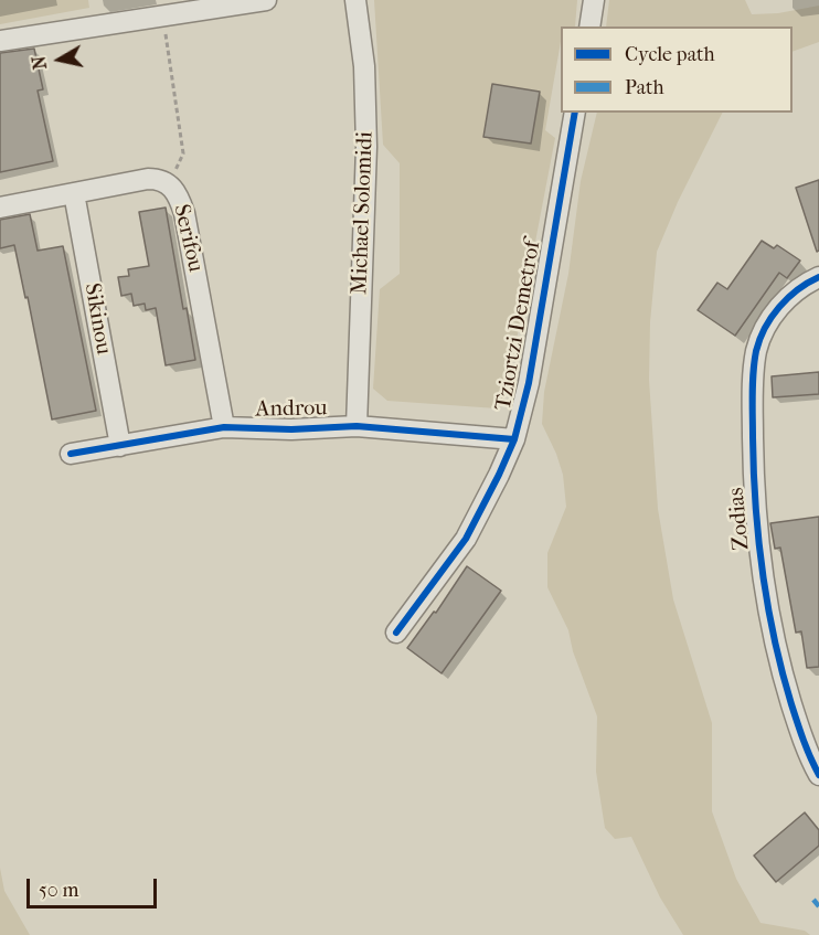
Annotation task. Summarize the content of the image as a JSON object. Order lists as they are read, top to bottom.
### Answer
{
  "streets": {
    "street": [
      "Michael Solomidi",
      "Serifou",
      "Sikinou",
      "Tziortzi Demetrof",
      "Androu",
      "Zodias"
    ]
  },
  "crossings": [
    ["Michael Solomidi", "Androu"],
    ["Serifou", "Sikinou"],
    ["Serifou", "Androu"],
    ["Sikinou", "Androu"],
    ["Tziortzi Demetrof", "Androu"]
  ],
  "legend": ["Cycle path", "Path"],
  "scale_bar": "50 m",
  "north": "left"
}
